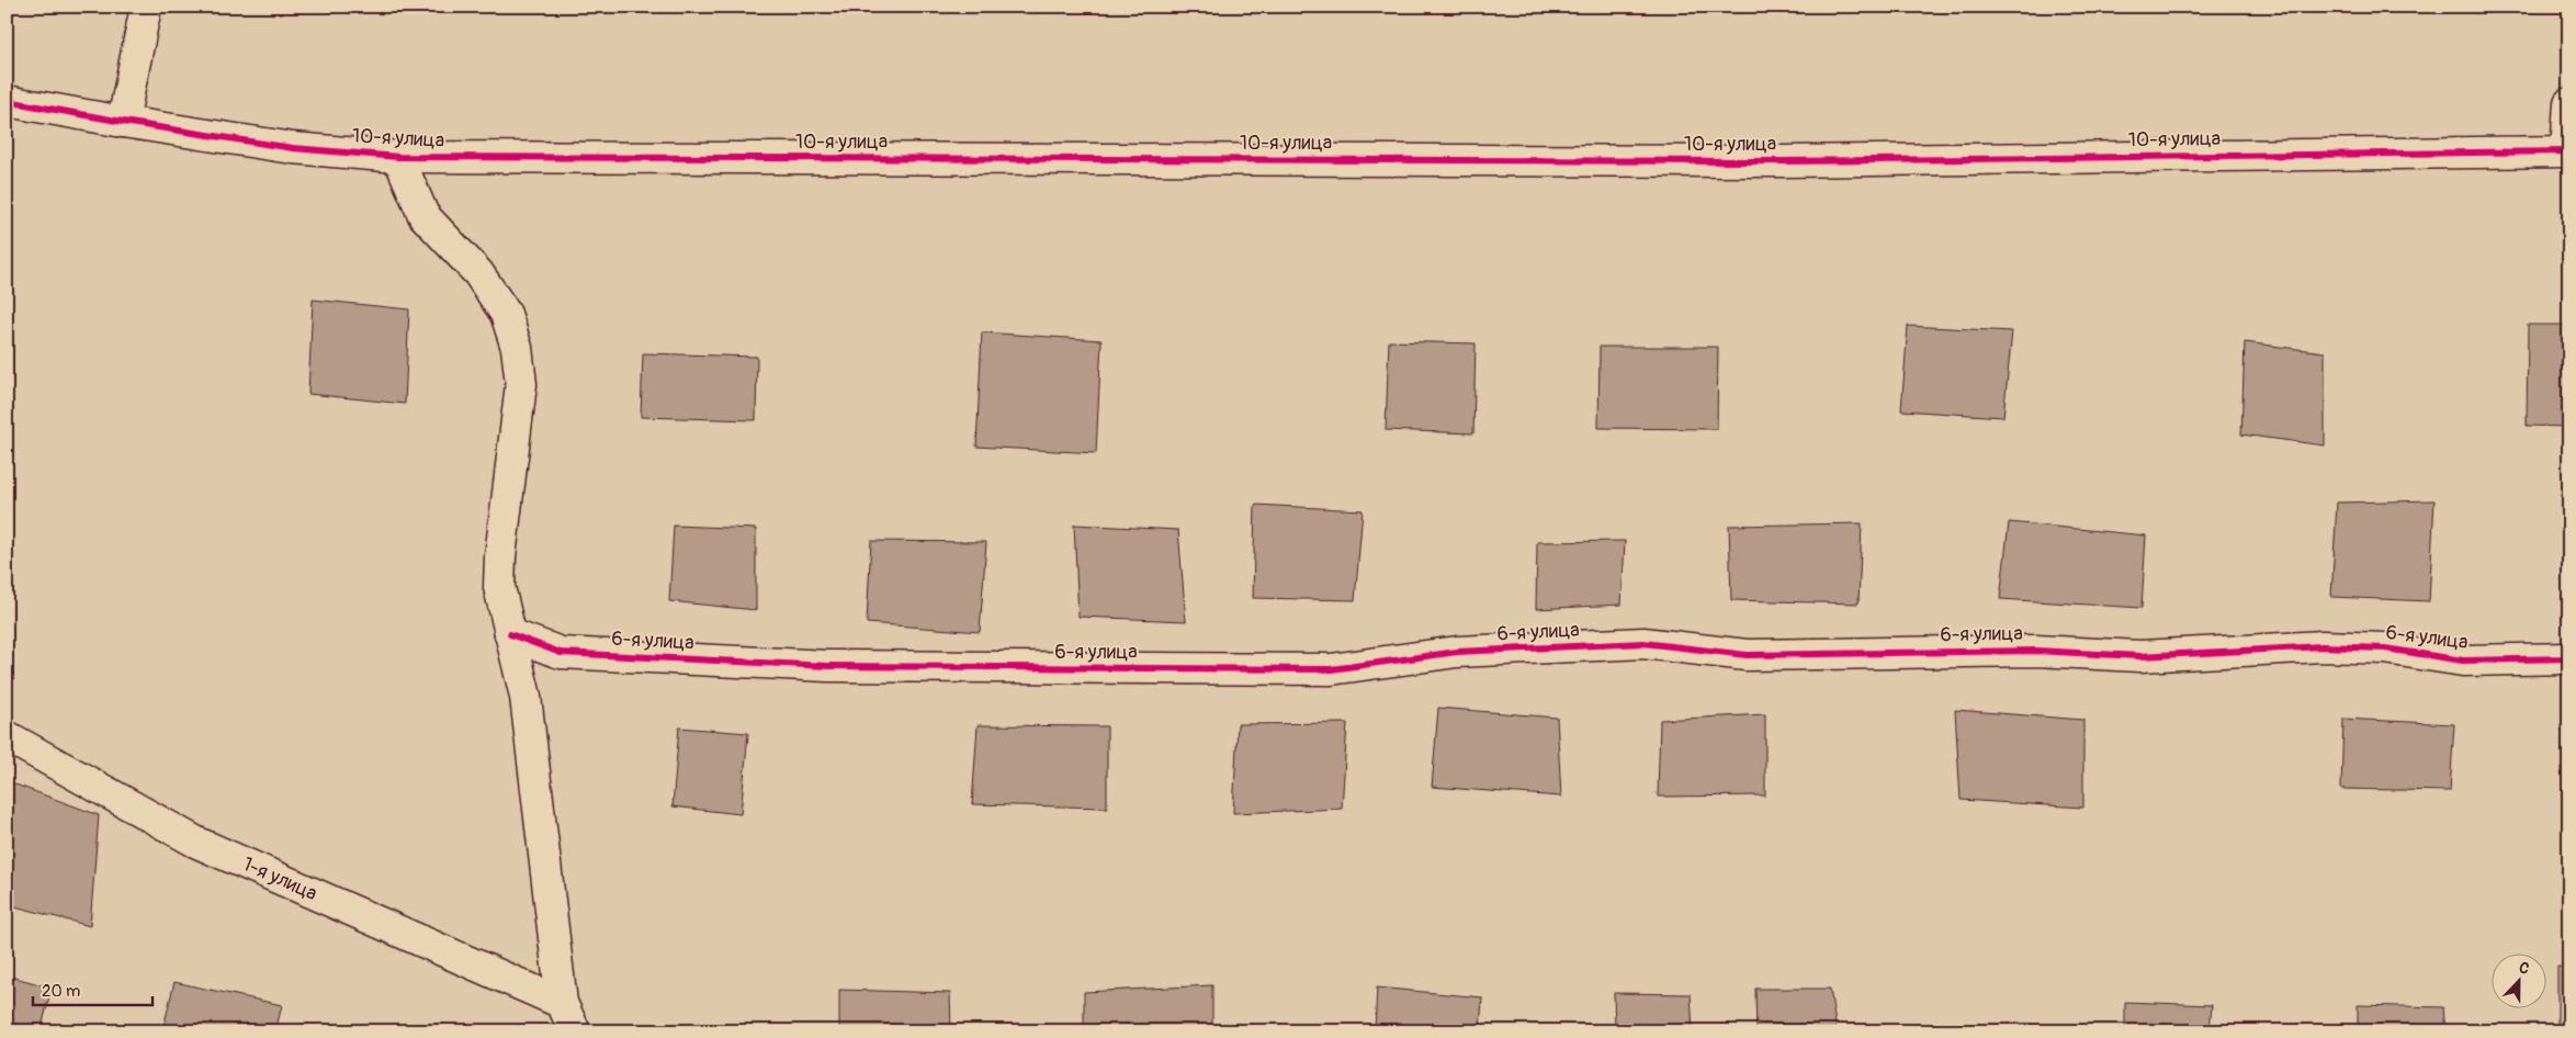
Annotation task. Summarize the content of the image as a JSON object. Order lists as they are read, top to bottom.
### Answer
{
  "streets": {
    "street": ["10-я улица", "6-я улица", "1-я улица"]
  },
  "scale_bar": "20 m",
  "north": "top"
}
